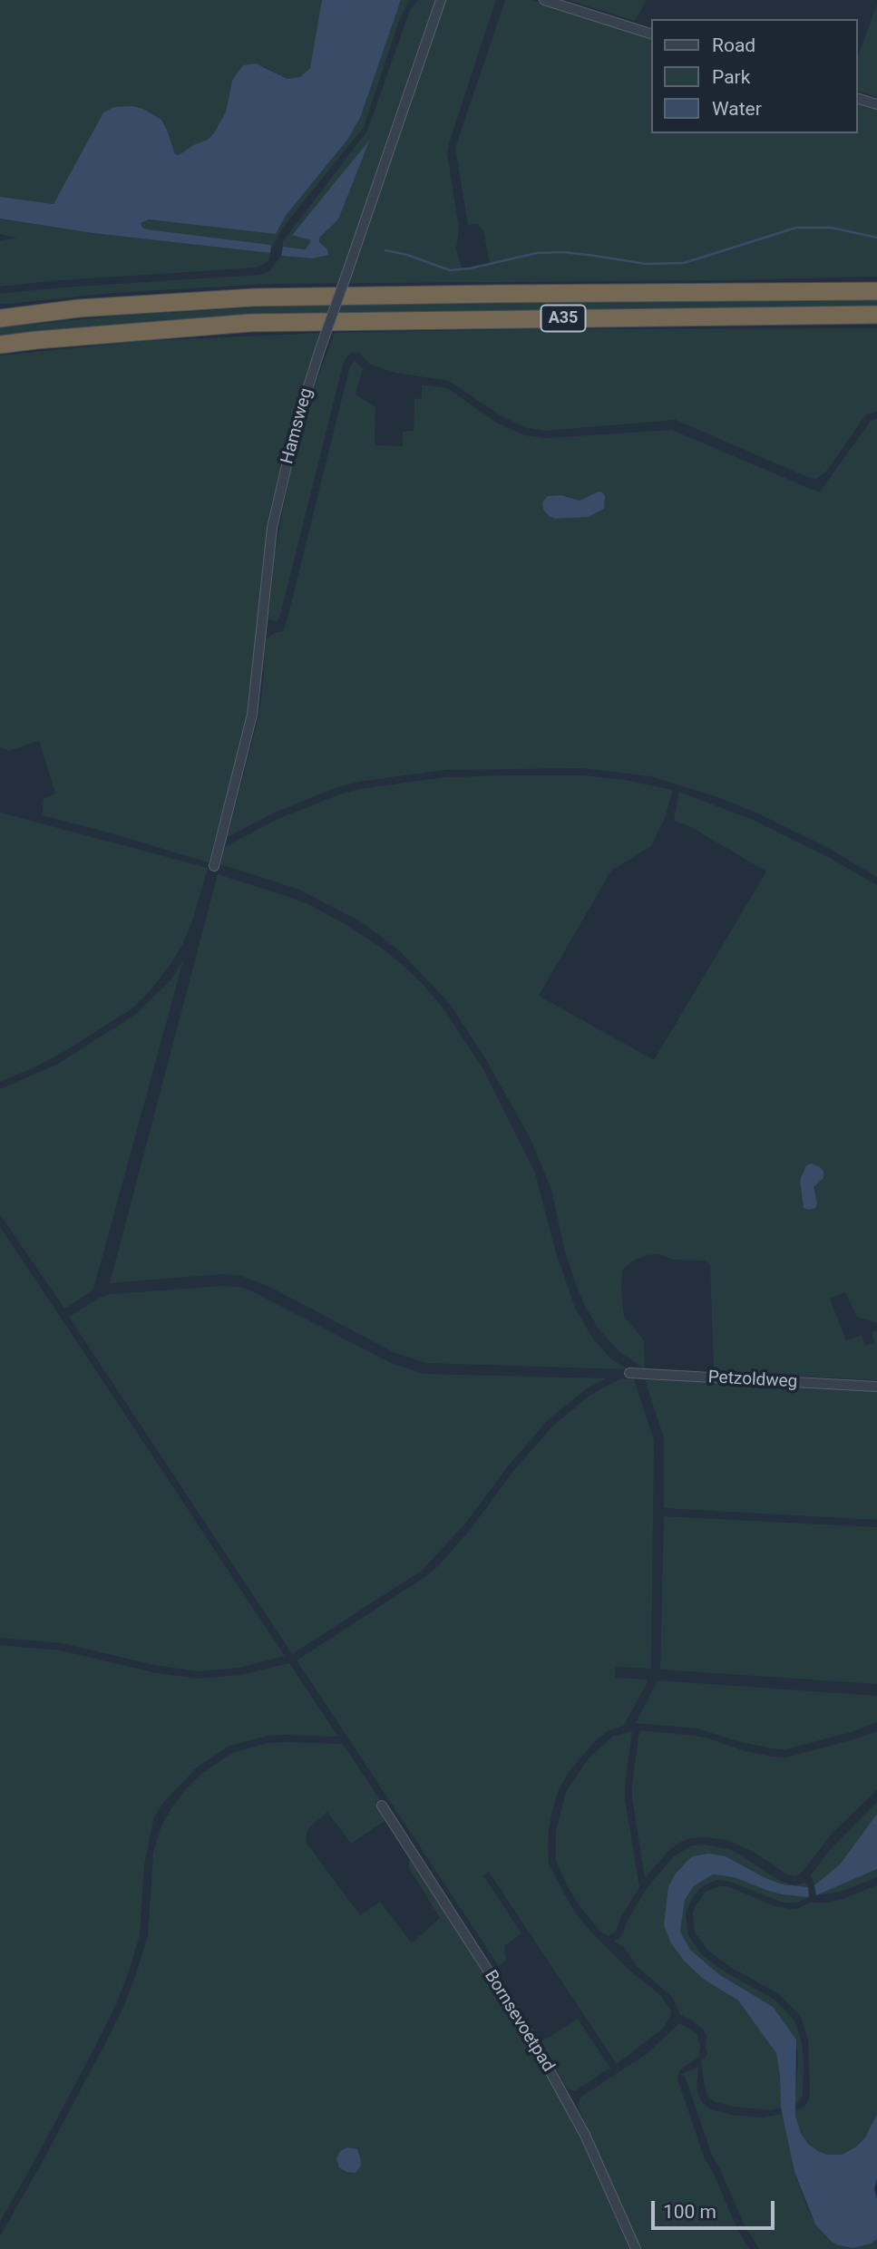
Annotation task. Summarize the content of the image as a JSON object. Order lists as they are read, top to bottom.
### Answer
{
  "streets": {
    "highway": ["A35"],
    "street": ["Hamsweg", "Petzoldweg", "Bornsevoetpad"]
  },
  "legend": ["Road", "Park", "Water"],
  "scale_bar": "100 m"
}
